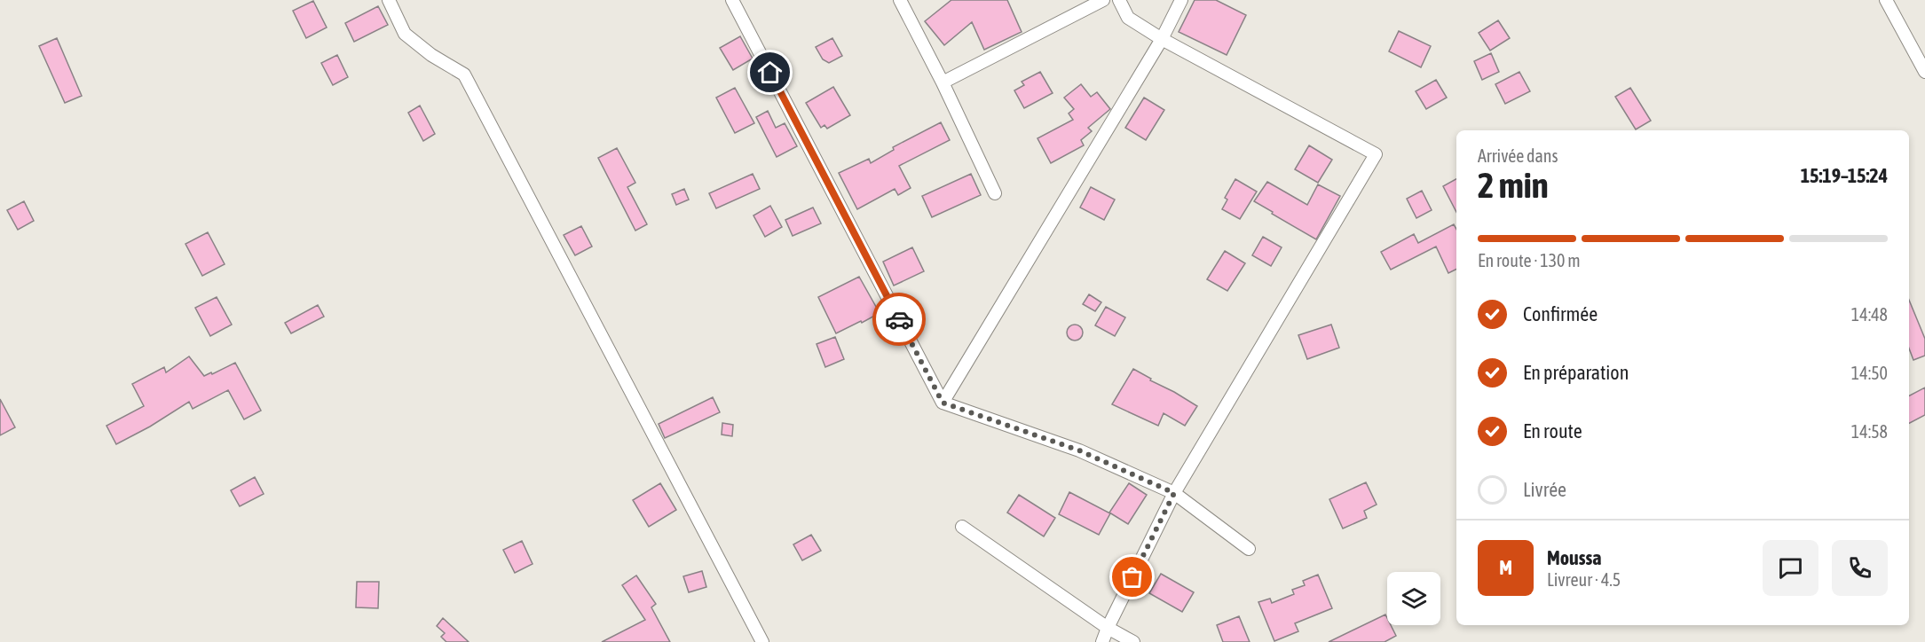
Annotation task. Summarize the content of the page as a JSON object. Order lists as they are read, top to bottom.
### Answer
{
  "page": {
    "heading": ["2 min", "Arrivée dans", "15:19–15:24"],
    "panel": ["Moussa", "Livreur · 4.5"],
    "bar": "En route · 130 m",
    "list": [
      ["Confirmée", "14:48"],
      ["En préparation", "14:50"],
      ["En route", "14:58"],
      "Livrée"
    ],
    "round": "M"
  }
}
